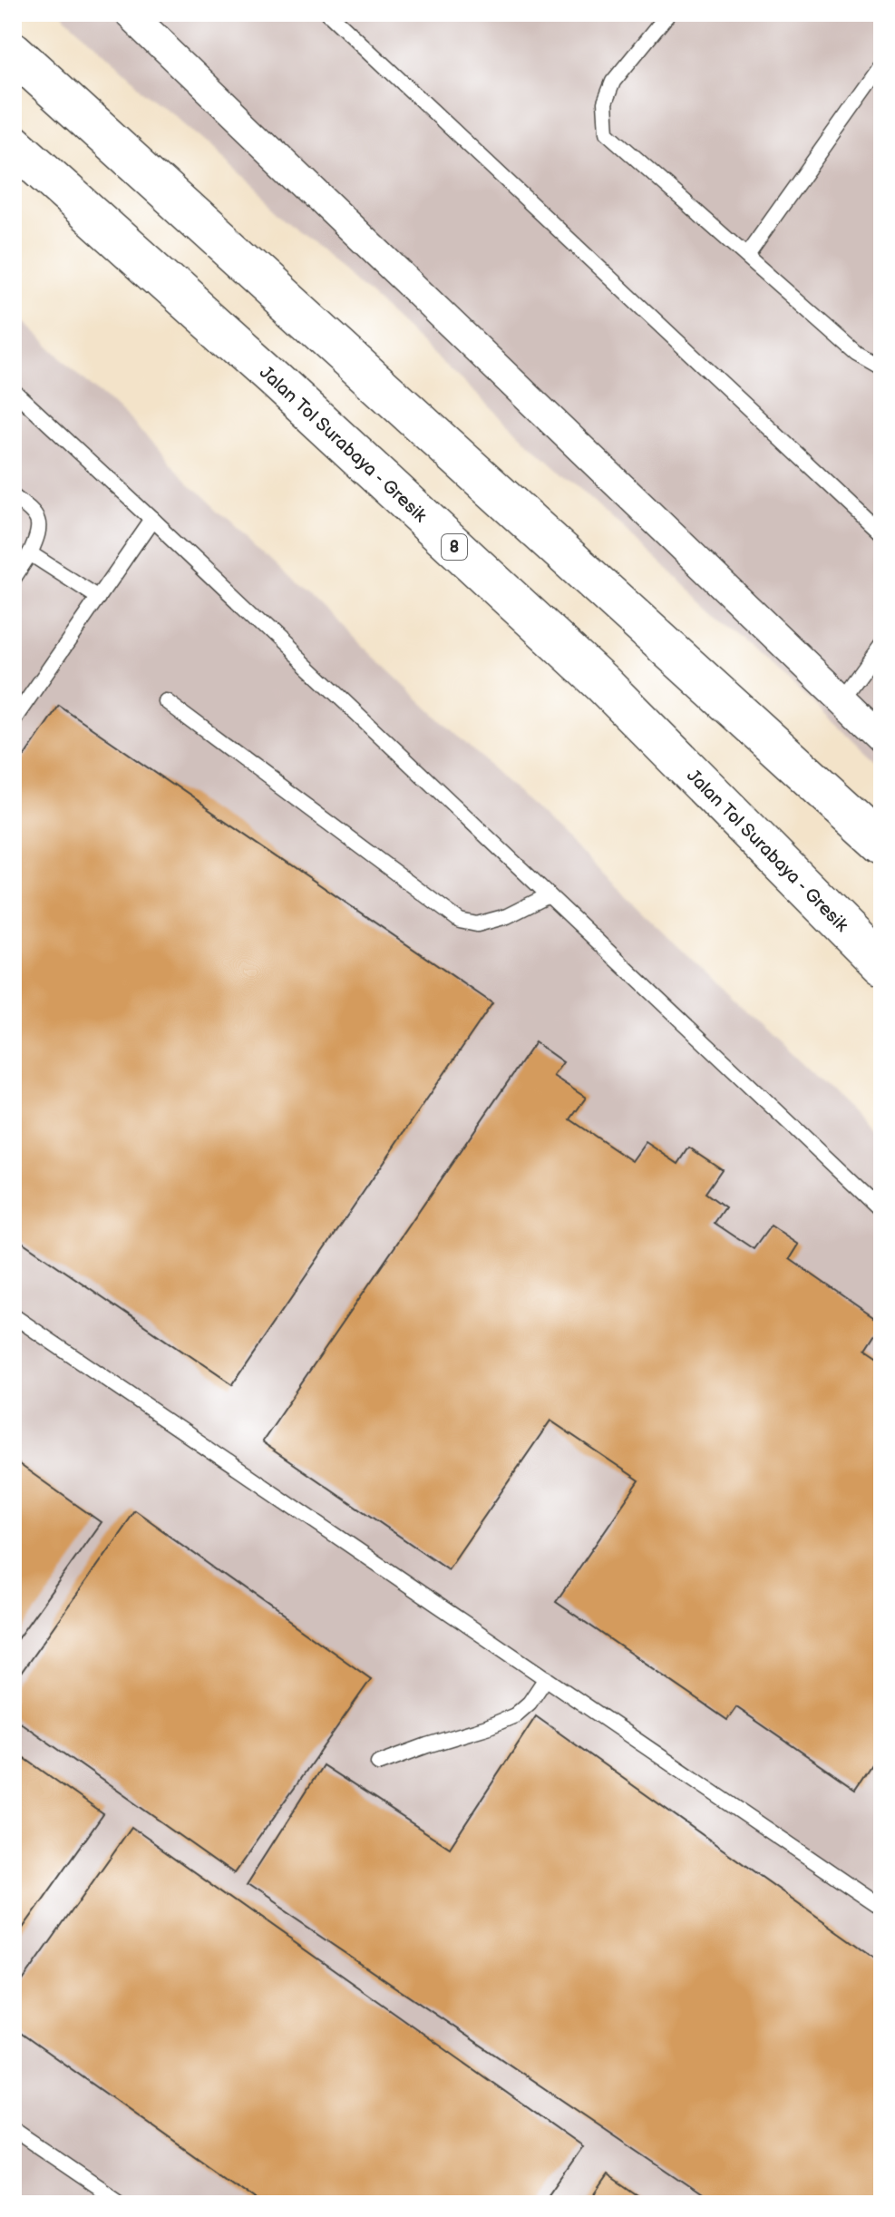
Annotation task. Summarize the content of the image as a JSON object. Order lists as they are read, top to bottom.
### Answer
{
  "streets": {
    "highway": ["Jalan Tol Surabaya - Gresik", "8"]
  }
}
